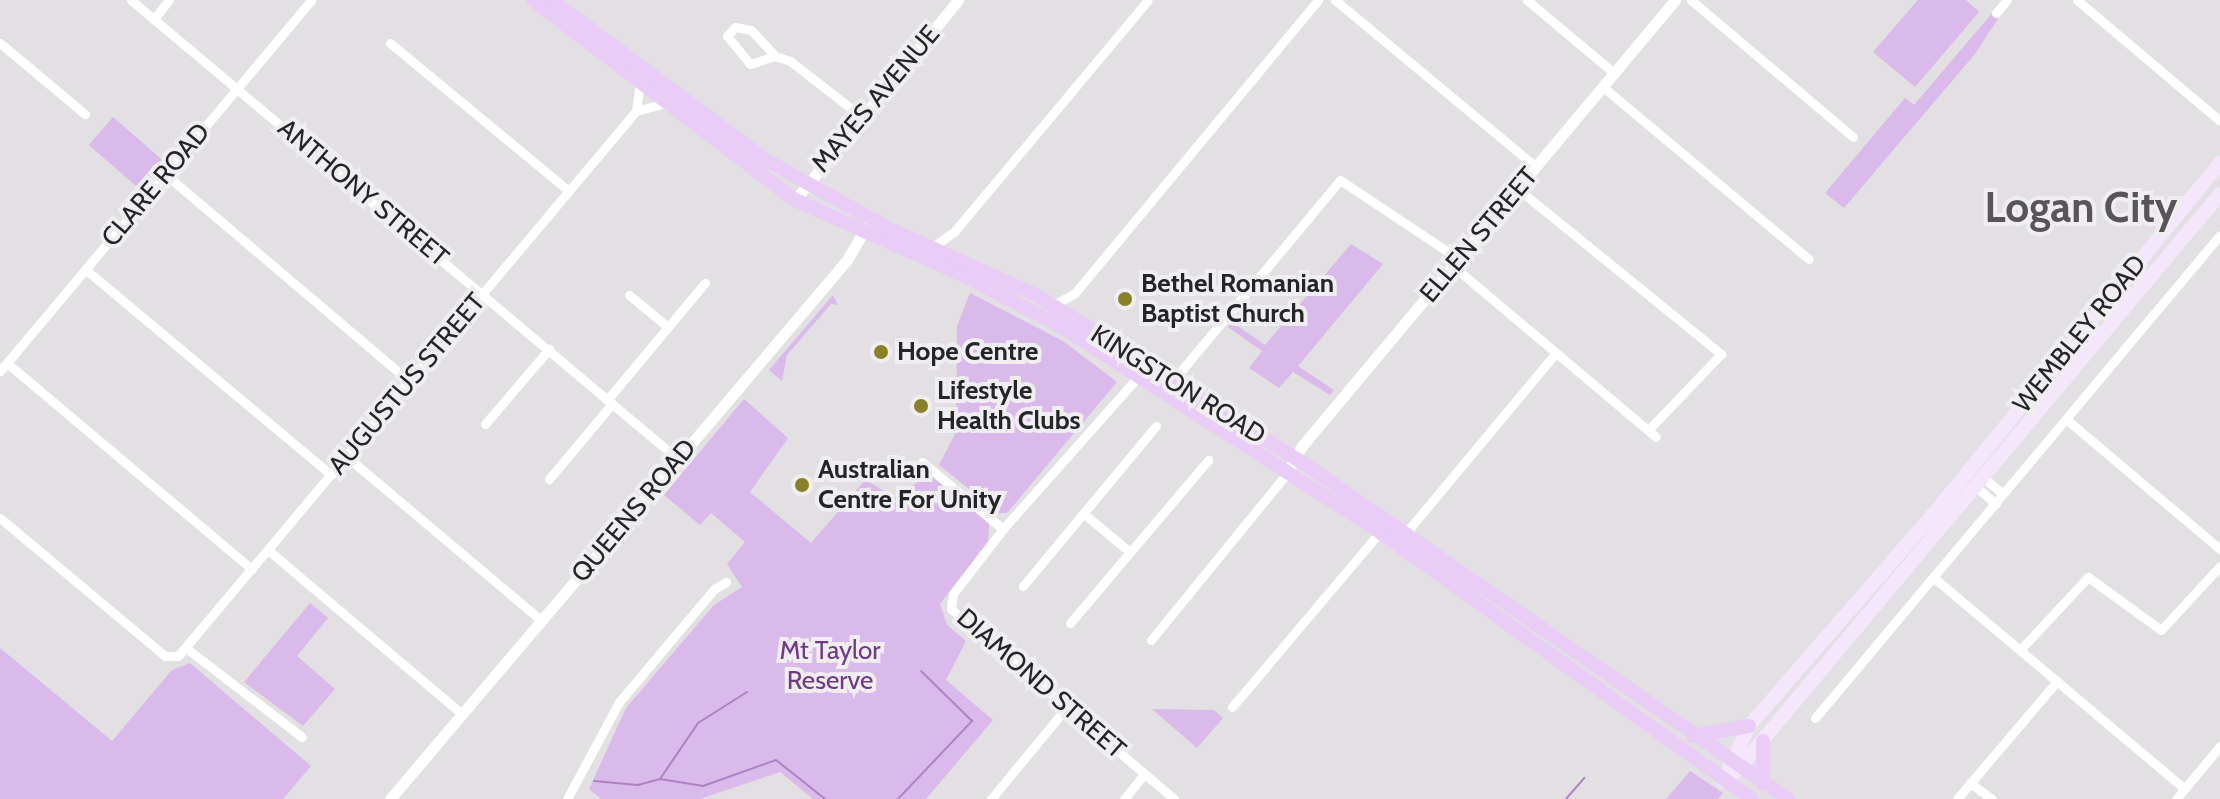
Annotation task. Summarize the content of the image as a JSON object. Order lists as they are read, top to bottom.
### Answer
{
  "streets": {
    "main road": ["WEMBLEY ROAD", "KINGSTON ROAD"],
    "street": [
      "MAYES AVENUE",
      "CLARE ROAD",
      "ANTHONY STREET",
      "ELLEN STREET",
      "AUGUSTUS STREET",
      "QUEENS ROAD",
      "DIAMOND STREET"
    ]
  },
  "crossings": [
    ["MAYES AVENUE", "KINGSTON ROAD"],
    ["CLARE ROAD", "ANTHONY STREET"],
    ["ANTHONY STREET", "AUGUSTUS STREET"],
    ["ELLEN STREET", "KINGSTON ROAD"],
    ["WEMBLEY ROAD", "KINGSTON ROAD"],
    ["KINGSTON ROAD", "QUEENS ROAD"],
    ["KINGSTON ROAD", "DIAMOND STREET"]
  ],
  "districts": ["Logan City"],
  "parks": ["Mt Taylor Reserve"],
  "places": [
    "Bethel Romanian Baptist Church",
    "Hope Centre",
    "Lifestyle Health Clubs",
    "Australian Centre For Unity"
  ]
}
